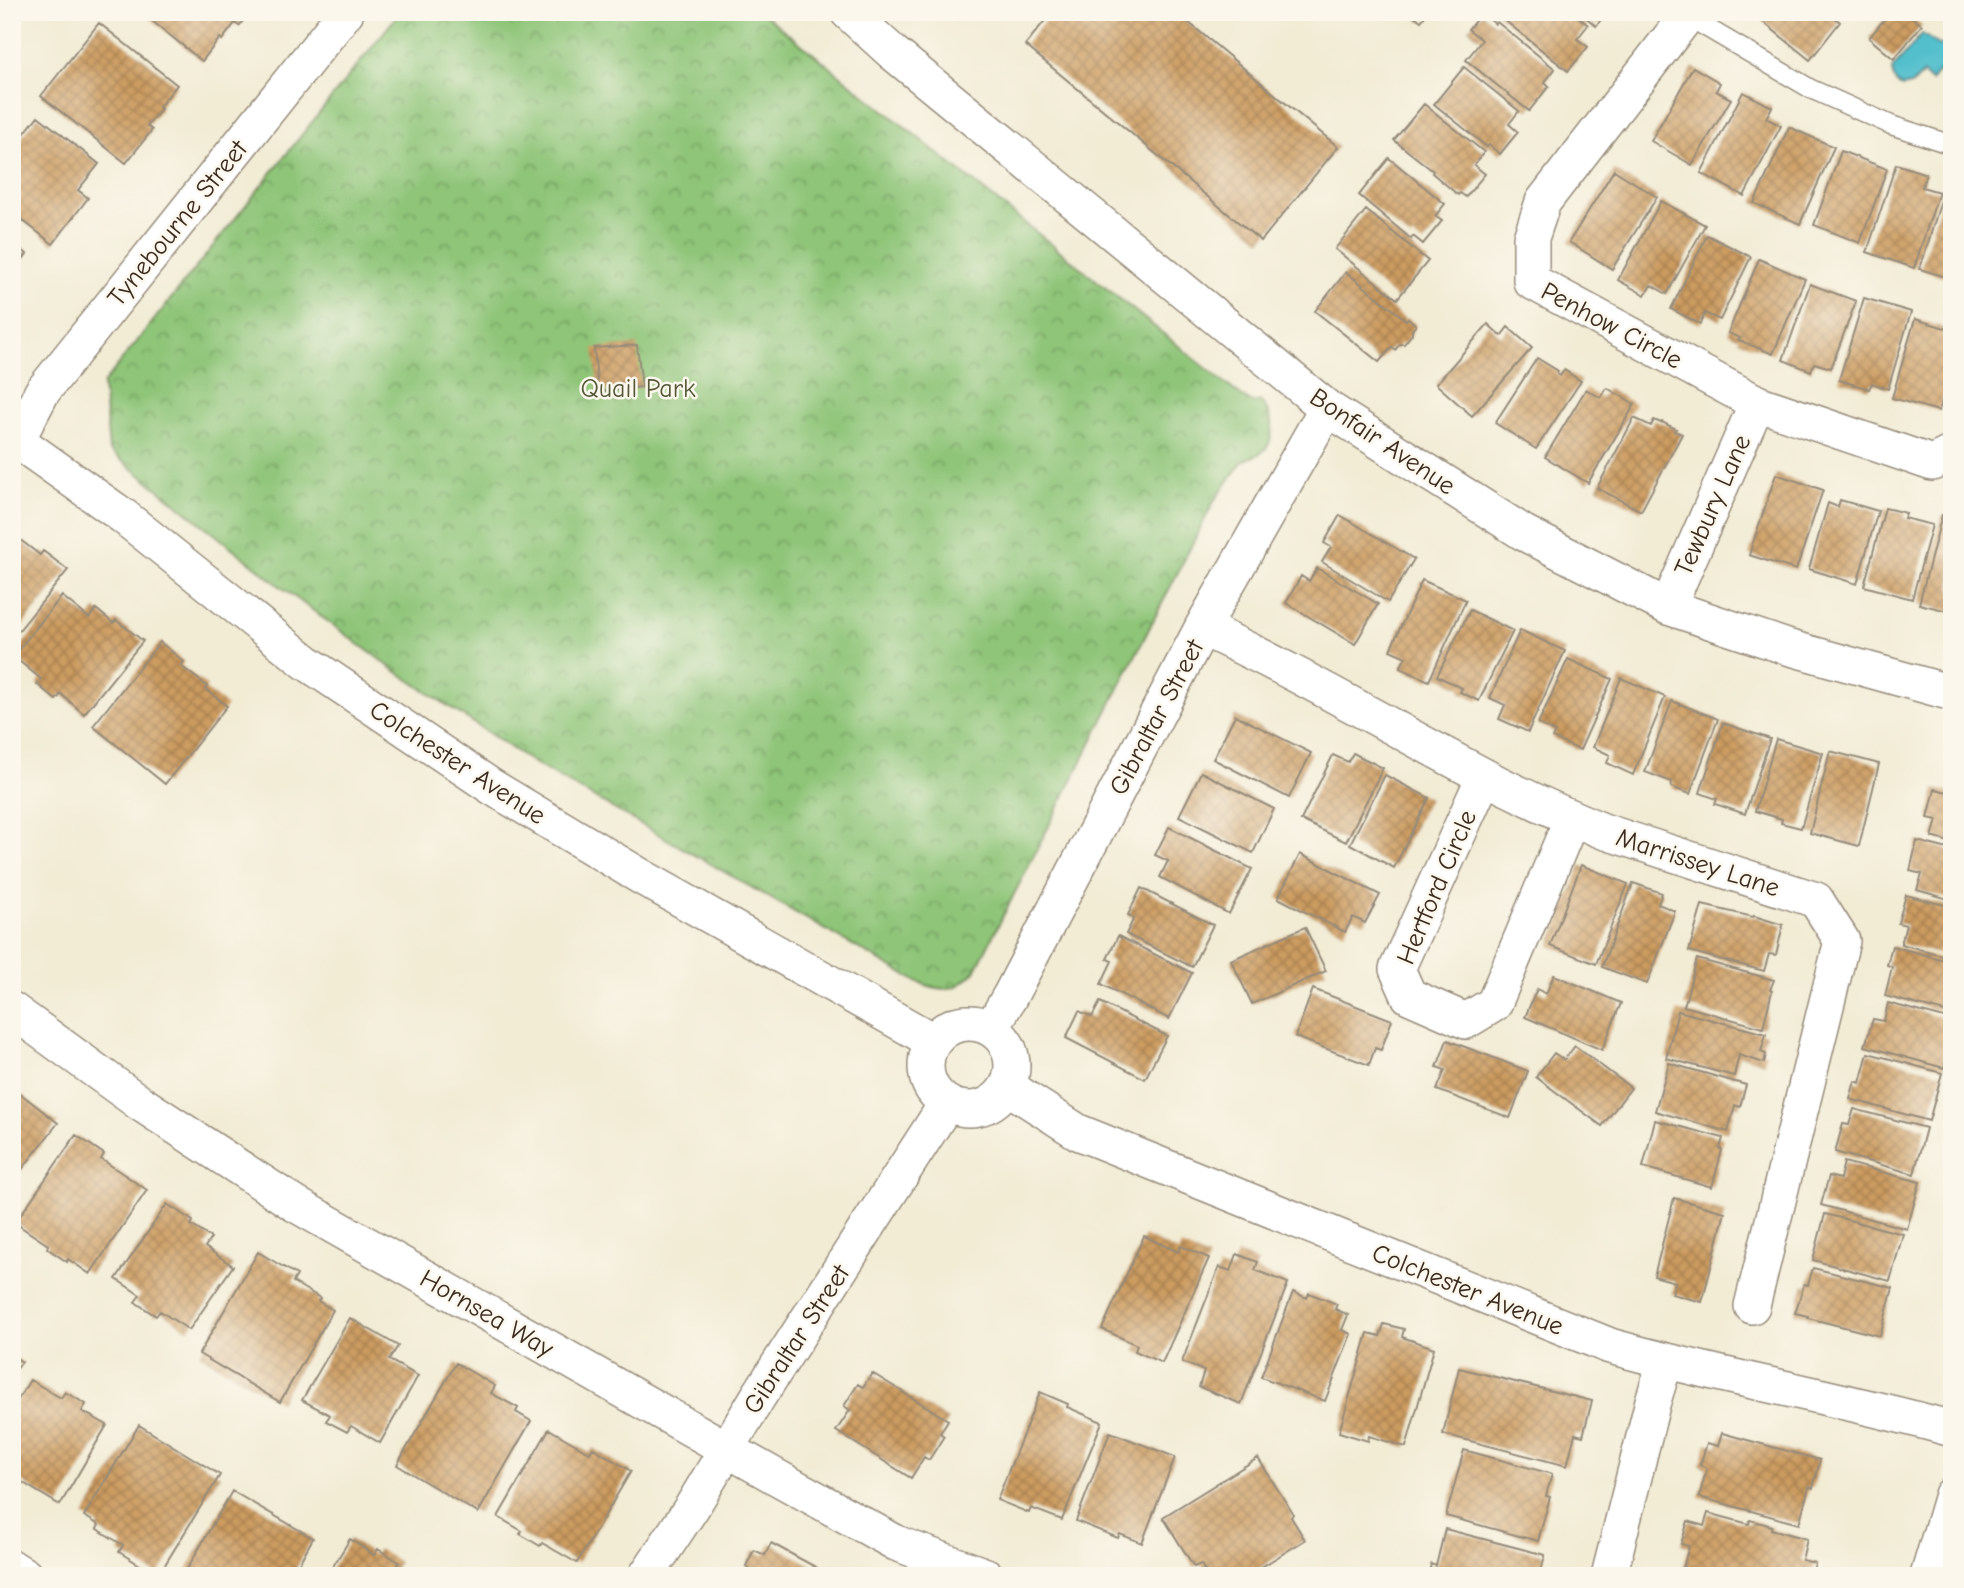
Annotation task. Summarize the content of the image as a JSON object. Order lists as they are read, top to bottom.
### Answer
{
  "streets": {
    "street": [
      "Tynebourne Street",
      "Penhow Circle",
      "Bonfair Avenue",
      "Tewbury Lane",
      "Gibraltar Street",
      "Colchester Avenue",
      "Marrissey Lane",
      "Hertford Circle",
      "Hornsea Way"
    ]
  },
  "crossings": [
    ["Tynebourne Street", "Colchester Avenue"],
    ["Penhow Circle", "Tewbury Lane"],
    ["Bonfair Avenue", "Tewbury Lane"],
    ["Bonfair Avenue", "Gibraltar Street"],
    ["Gibraltar Street", "Colchester Avenue"],
    ["Gibraltar Street", "Marrissey Lane"],
    ["Gibraltar Street", "Hornsea Way"],
    ["Marrissey Lane", "Hertford Circle"]
  ],
  "parks": ["Quail Park"]
}
